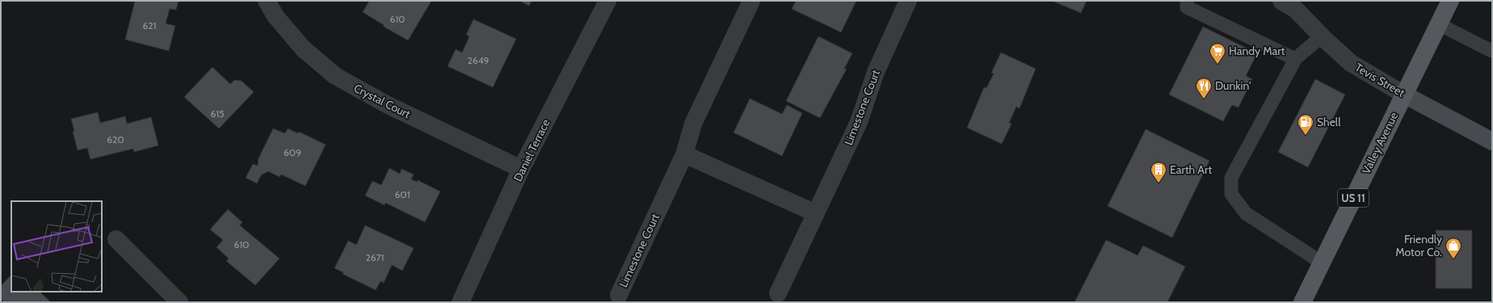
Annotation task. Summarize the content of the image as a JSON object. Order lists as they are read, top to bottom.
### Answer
{
  "streets": {
    "main road": ["Valley Avenue", "US 11"],
    "street": [
      "Tevis Street",
      "Crystal Court",
      "Limestone Court",
      "Daniel Terrace"
    ]
  },
  "crossings": [
    ["Tevis Street", "Valley Avenue"],
    ["Crystal Court", "Daniel Terrace"]
  ],
  "places": {
    "supermarket": ["Handy Mart"],
    "restaurant": ["Dunkin'"],
    "fuel station": ["Shell"],
    "building": ["Earth Art"],
    "shop": ["Friendly Motor Co."]
  },
  "house_numbers": [
    "610",
    "621",
    "2649",
    "615",
    "620",
    "609",
    "601",
    "610",
    "2671"
  ]
}
